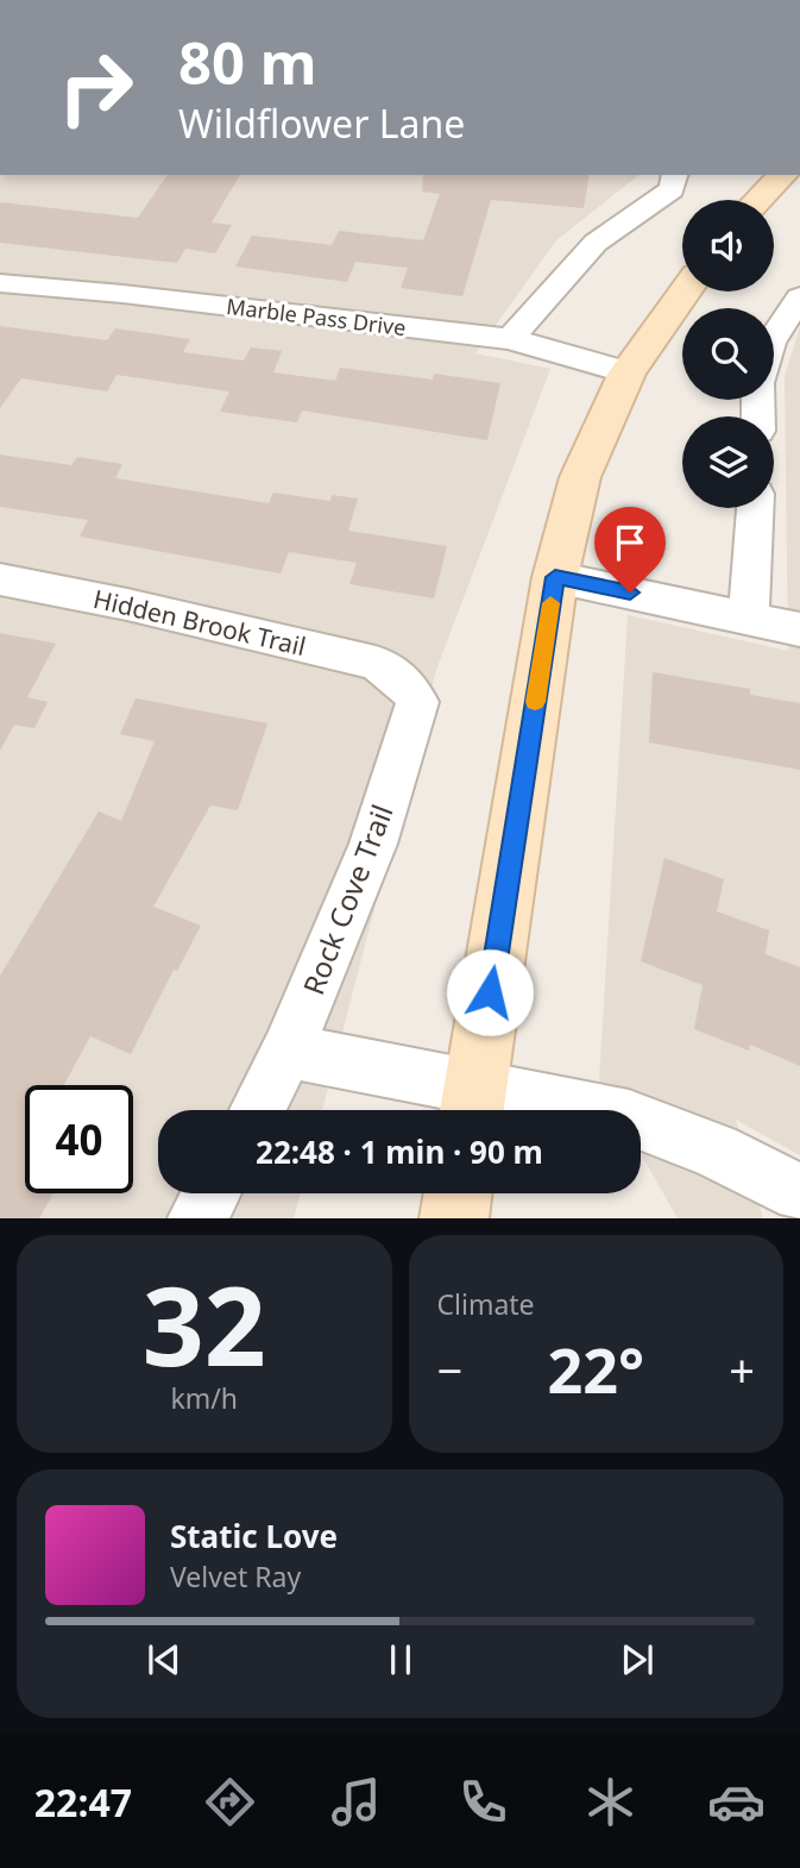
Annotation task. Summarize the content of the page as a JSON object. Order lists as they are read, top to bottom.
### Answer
{
  "streets": {
    "street": ["Marble Pass Drive", "Hidden Brook Trail", "Rock Cove Trail"]
  },
  "crossings": [
    ["Hidden Brook Trail", "Rock Cove Trail"]
  ],
  "page": {
    "turn": ["80 m", "Wildflower Lane"],
    "limit": "40",
    "trip": "22:48 · 1 min · 90 m",
    "tile": [
      ["32", "km/h"],
      "Climate"
    ],
    "heat": ["−", "22°", "+"],
    "song": ["Static Love", "Velvet Ray"],
    "tabs": "22:47"
  }
}
